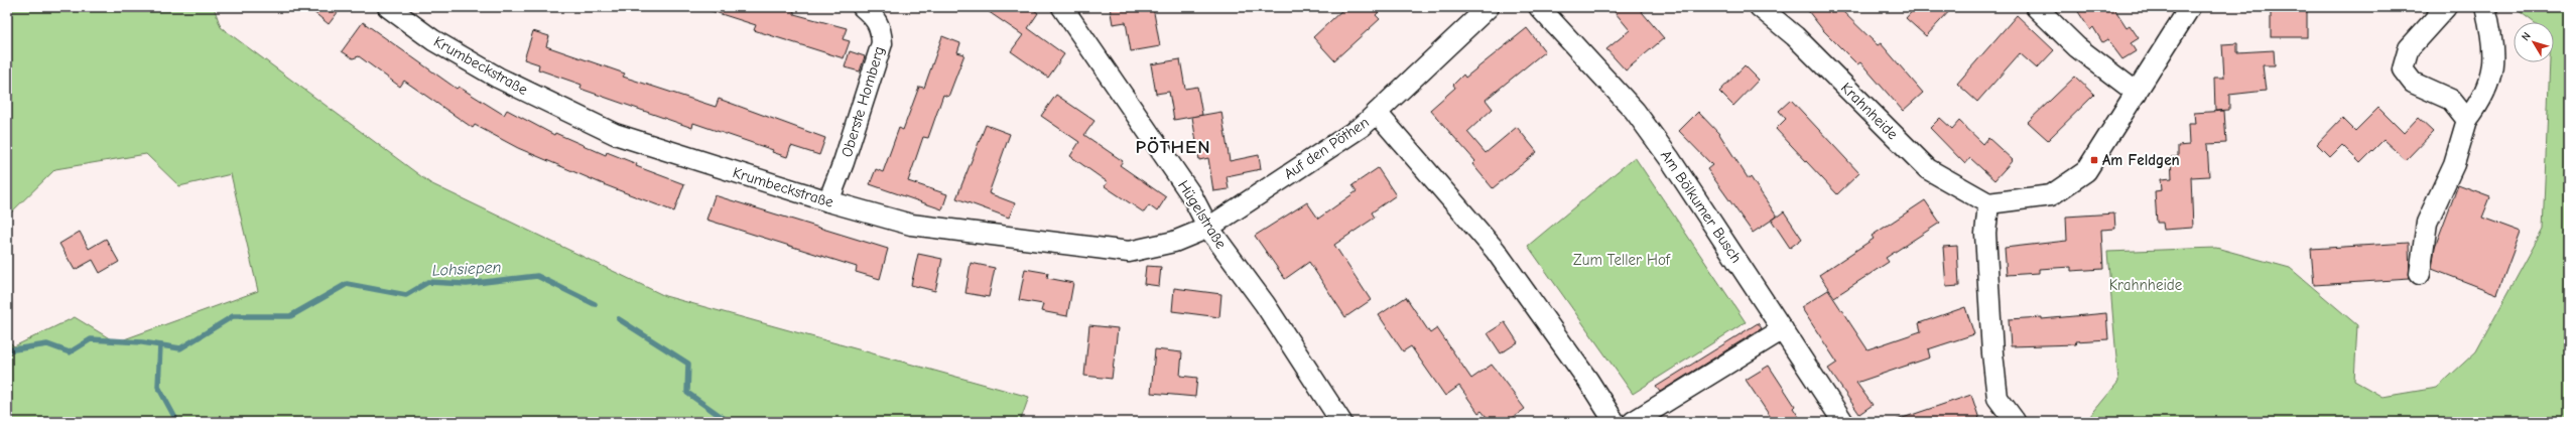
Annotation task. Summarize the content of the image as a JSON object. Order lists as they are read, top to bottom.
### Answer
{
  "streets": {
    "street": [
      "Krumbeckstraße",
      "Oberste Homberg",
      "Krahnheide",
      "Auf den Pöthen",
      "Am Bölkumer Busch",
      "Hügelstraße"
    ]
  },
  "crossings": [
    ["Krumbeckstraße", "Oberste Homberg"],
    ["Krumbeckstraße", "Auf den Pöthen"],
    ["Krumbeckstraße", "Hügelstraße"],
    ["Auf den Pöthen", "Hügelstraße"]
  ],
  "districts": ["PÖTHEN"],
  "water": ["Lohsiepen"],
  "parks": ["Zum Teller Hof", "Krahnheide"],
  "places": {
    "transit": ["Am Feldgen"]
  },
  "north": "top left"
}
